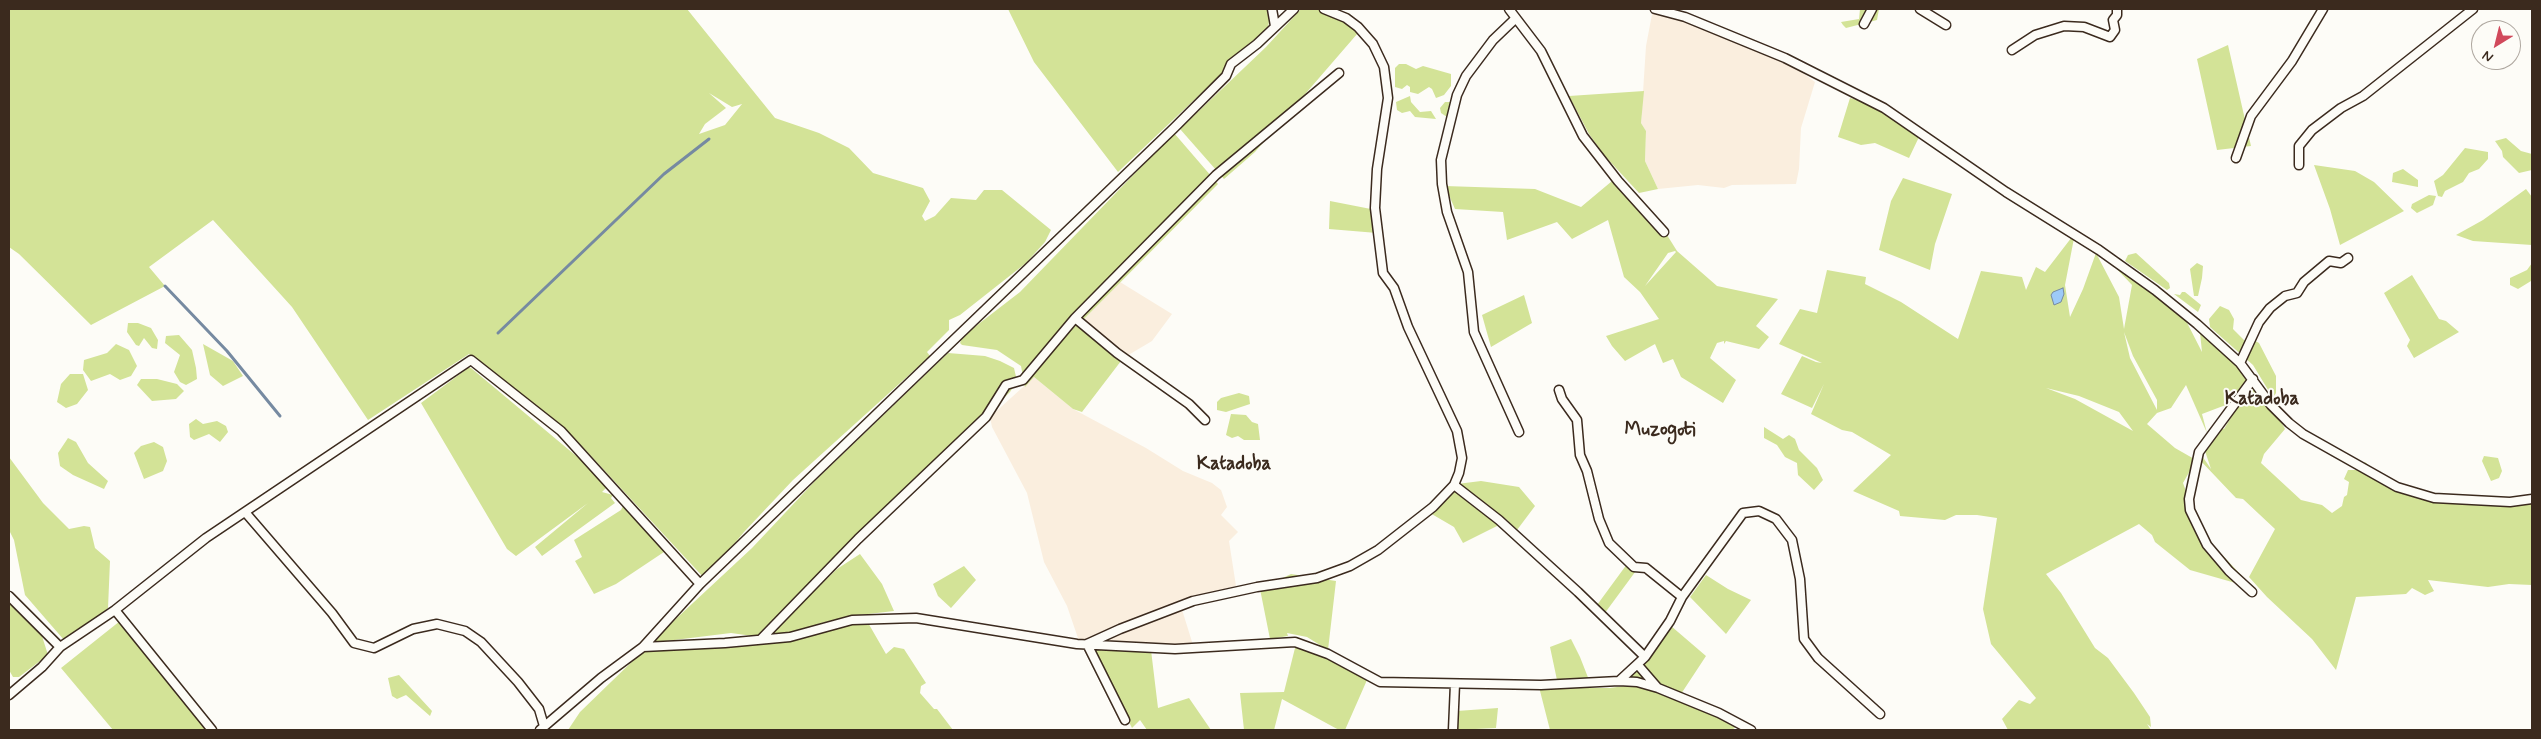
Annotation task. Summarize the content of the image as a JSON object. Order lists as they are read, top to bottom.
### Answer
{
  "districts": ["Katadoba", "Muzogoti", "Katadoba"],
  "north": "bottom left"
}
